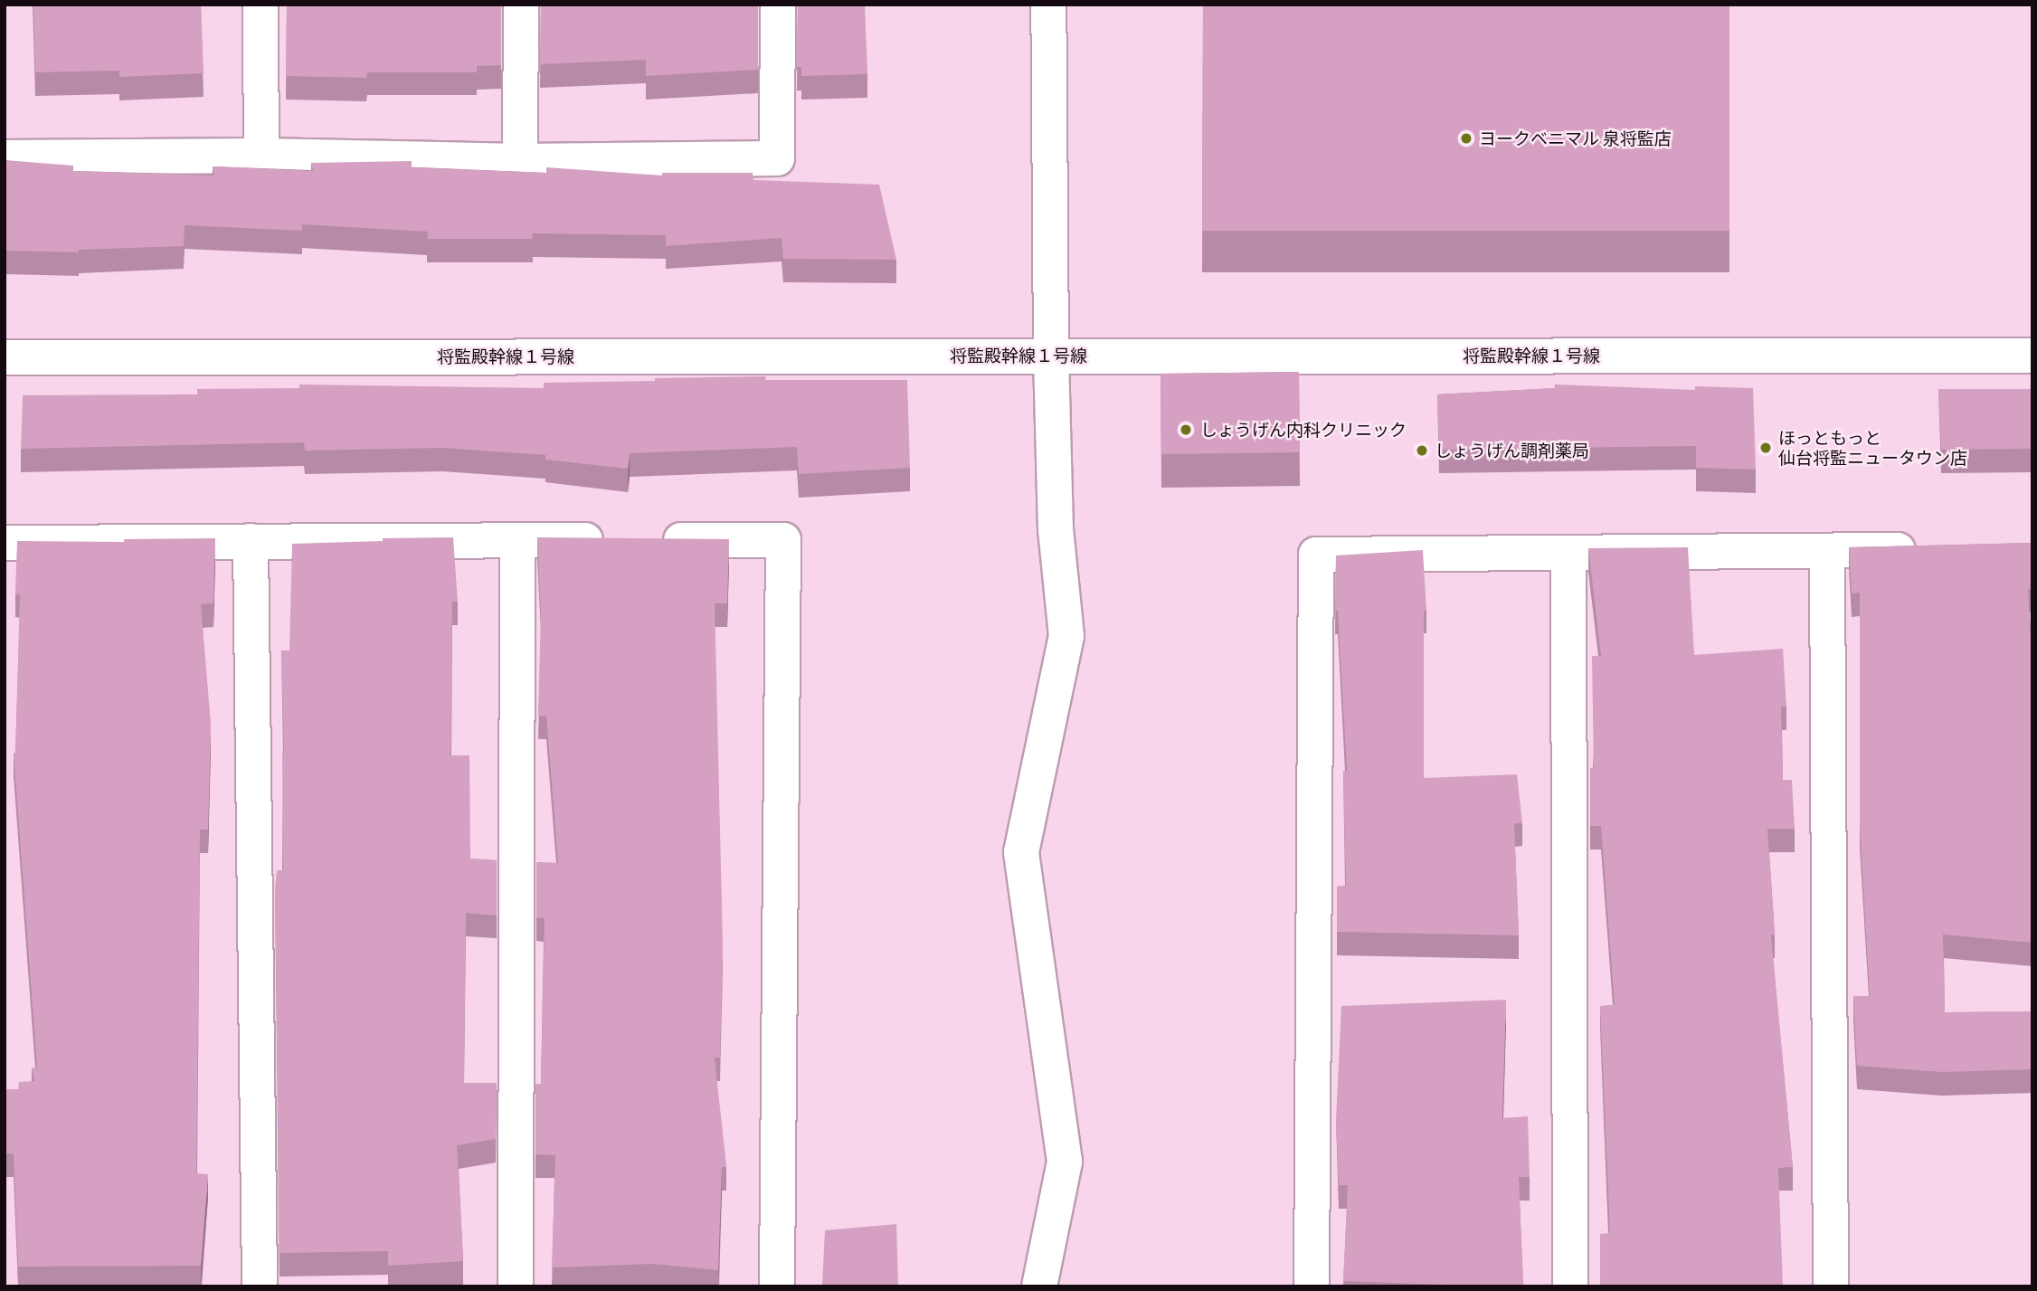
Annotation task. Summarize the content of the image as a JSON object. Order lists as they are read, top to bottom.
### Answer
{
  "streets": {
    "street": ["将監殿幹線１号線"]
  },
  "places": [
    "ヨークベニマル 泉将監店",
    "しょうげん内科クリニック",
    "ほっともっと 仙台将監ニュータウン店",
    "しょうげん調剤薬局"
  ]
}
